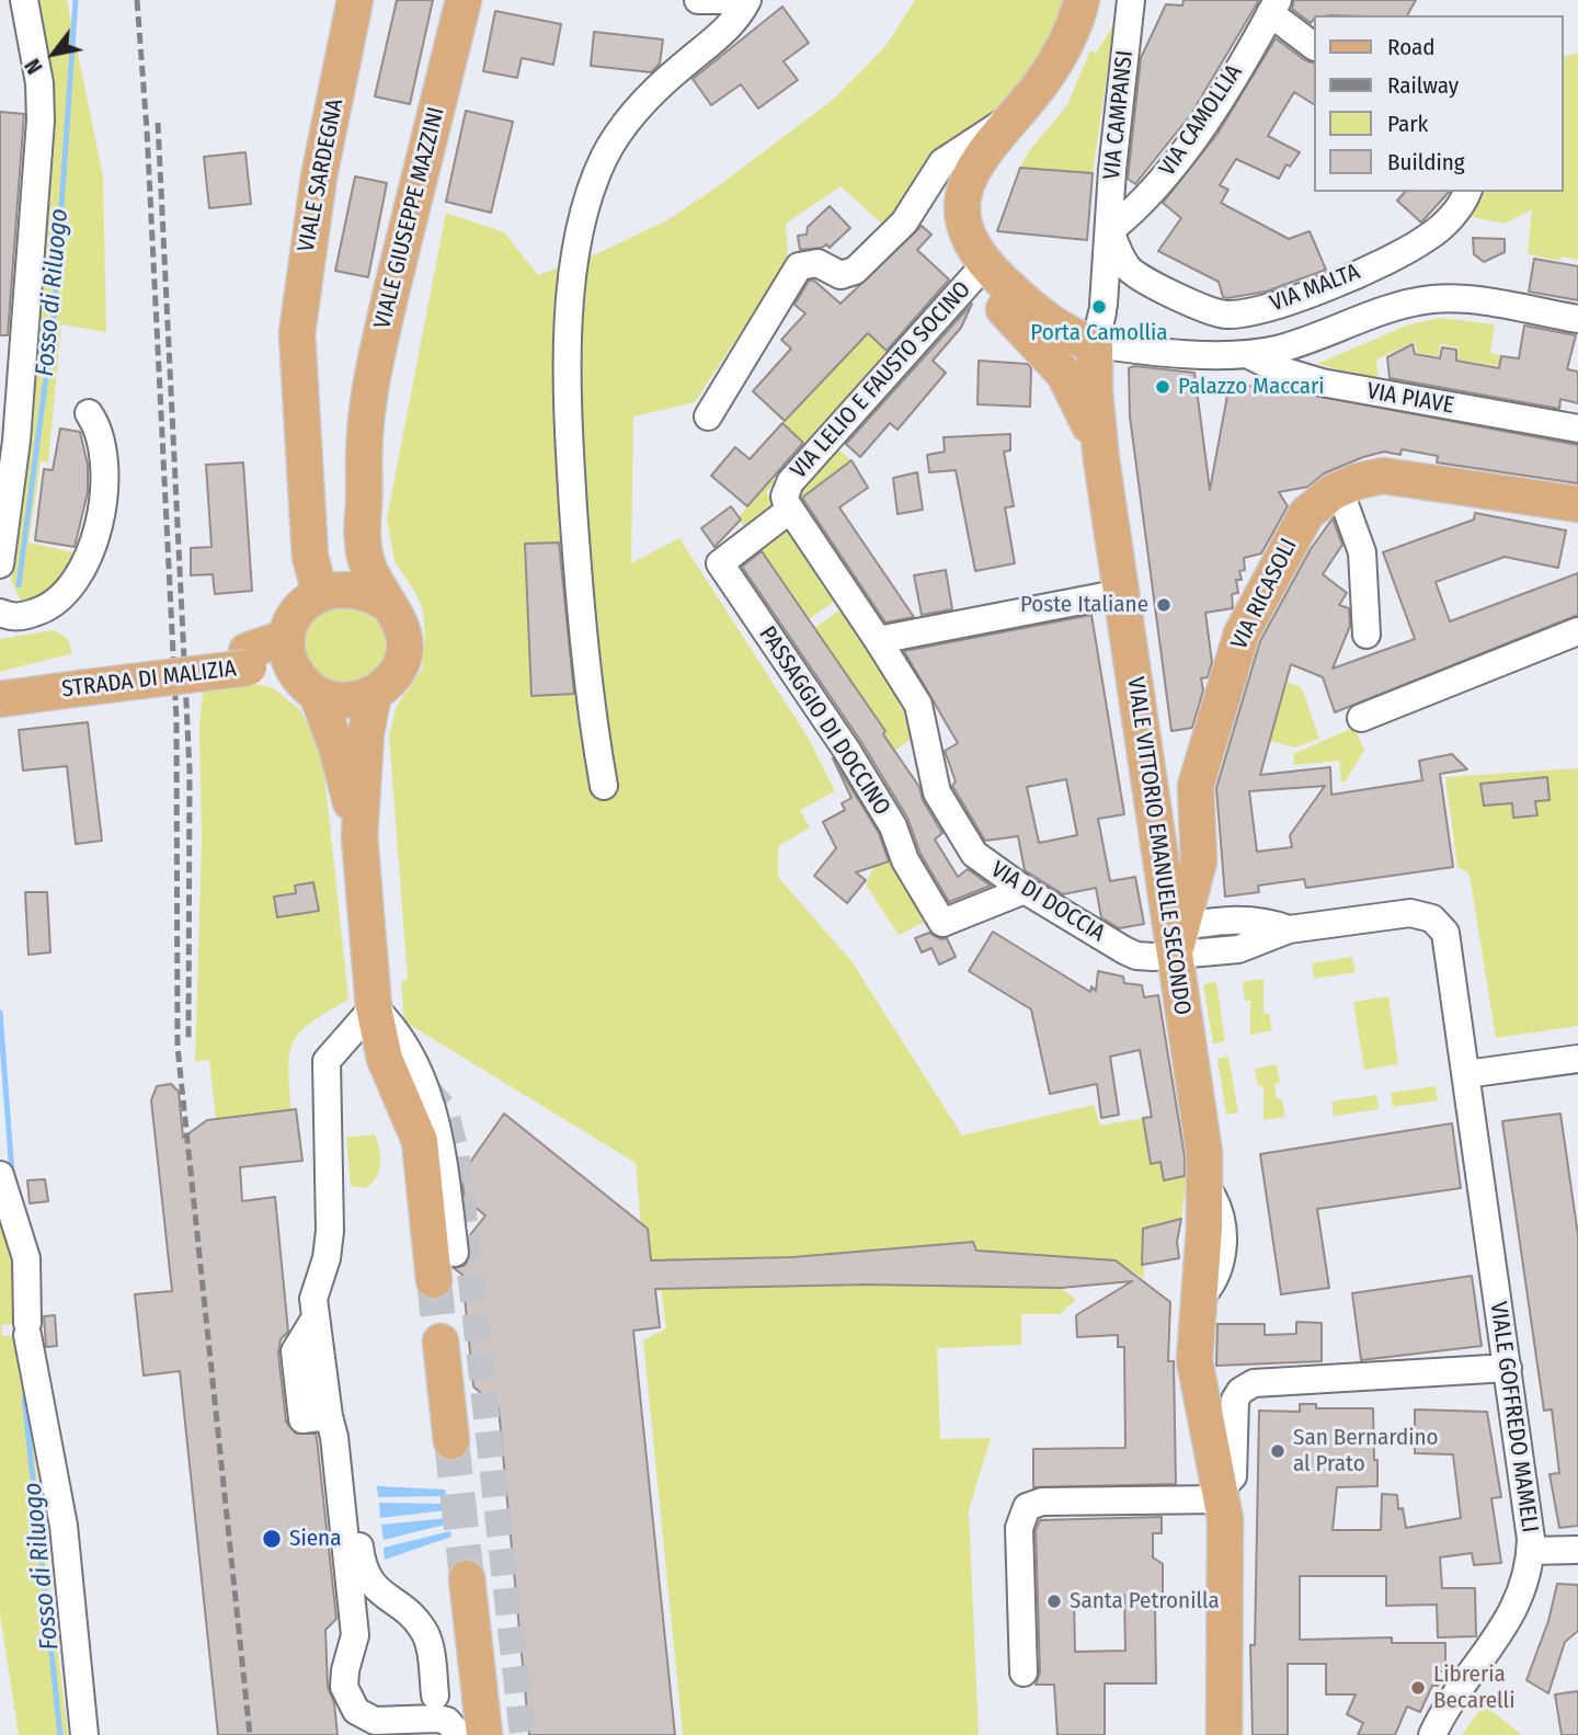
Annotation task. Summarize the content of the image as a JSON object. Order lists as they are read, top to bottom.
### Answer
{
  "streets": {
    "main road": [
      "VIALE SARDEGNA",
      "VIALE GIUSEPPE MAZZINI",
      "VIA RICASOLI",
      "STRADA DI MALIZIA",
      "VIALE VITTORIO EMANUELE SECONDO"
    ],
    "street": [
      "VIA CAMPANSI",
      "VIA CAMOLLIA",
      "VIA MALTA",
      "VIA LELIO E FAUSTO SOCINO",
      "VIA PIAVE",
      "PASSAGGIO DI DOCCINO",
      "VIA DI DOCCIA",
      "VIALE GOFFREDO MAMELI"
    ]
  },
  "crossings": [
    ["VIA CAMPANSI", "VIA CAMOLLIA"],
    ["VIA CAMPANSI", "VIA MALTA"],
    ["VIA CAMPANSI", "VIALE VITTORIO EMANUELE SECONDO"],
    ["VIA CAMOLLIA", "VIA MALTA"],
    ["VIALE SARDEGNA", "VIALE GIUSEPPE MAZZINI"],
    ["VIALE SARDEGNA", "STRADA DI MALIZIA"],
    ["VIALE GIUSEPPE MAZZINI", "STRADA DI MALIZIA"],
    ["VIA LELIO E FAUSTO SOCINO", "PASSAGGIO DI DOCCINO"],
    ["VIA LELIO E FAUSTO SOCINO", "VIA DI DOCCIA"],
    ["VIA RICASOLI", "VIALE VITTORIO EMANUELE SECONDO"],
    ["VIA RICASOLI", "VIA DI DOCCIA"],
    ["PASSAGGIO DI DOCCINO", "VIA DI DOCCIA"],
    ["VIALE VITTORIO EMANUELE SECONDO", "VIA DI DOCCIA"],
    ["VIA DI DOCCIA", "VIALE GOFFREDO MAMELI"]
  ],
  "water": ["Fosso di Riluogo"],
  "places": [
    "Porta Camollia",
    "Palazzo Maccari",
    "Poste Italiane",
    "San Bernardino al Prato",
    "Siena",
    "Santa Petronilla",
    "Libreria Becarelli"
  ],
  "legend": [
    "Road",
    "Railway",
    "Park",
    "Building"
  ],
  "north": "bottom left"
}
